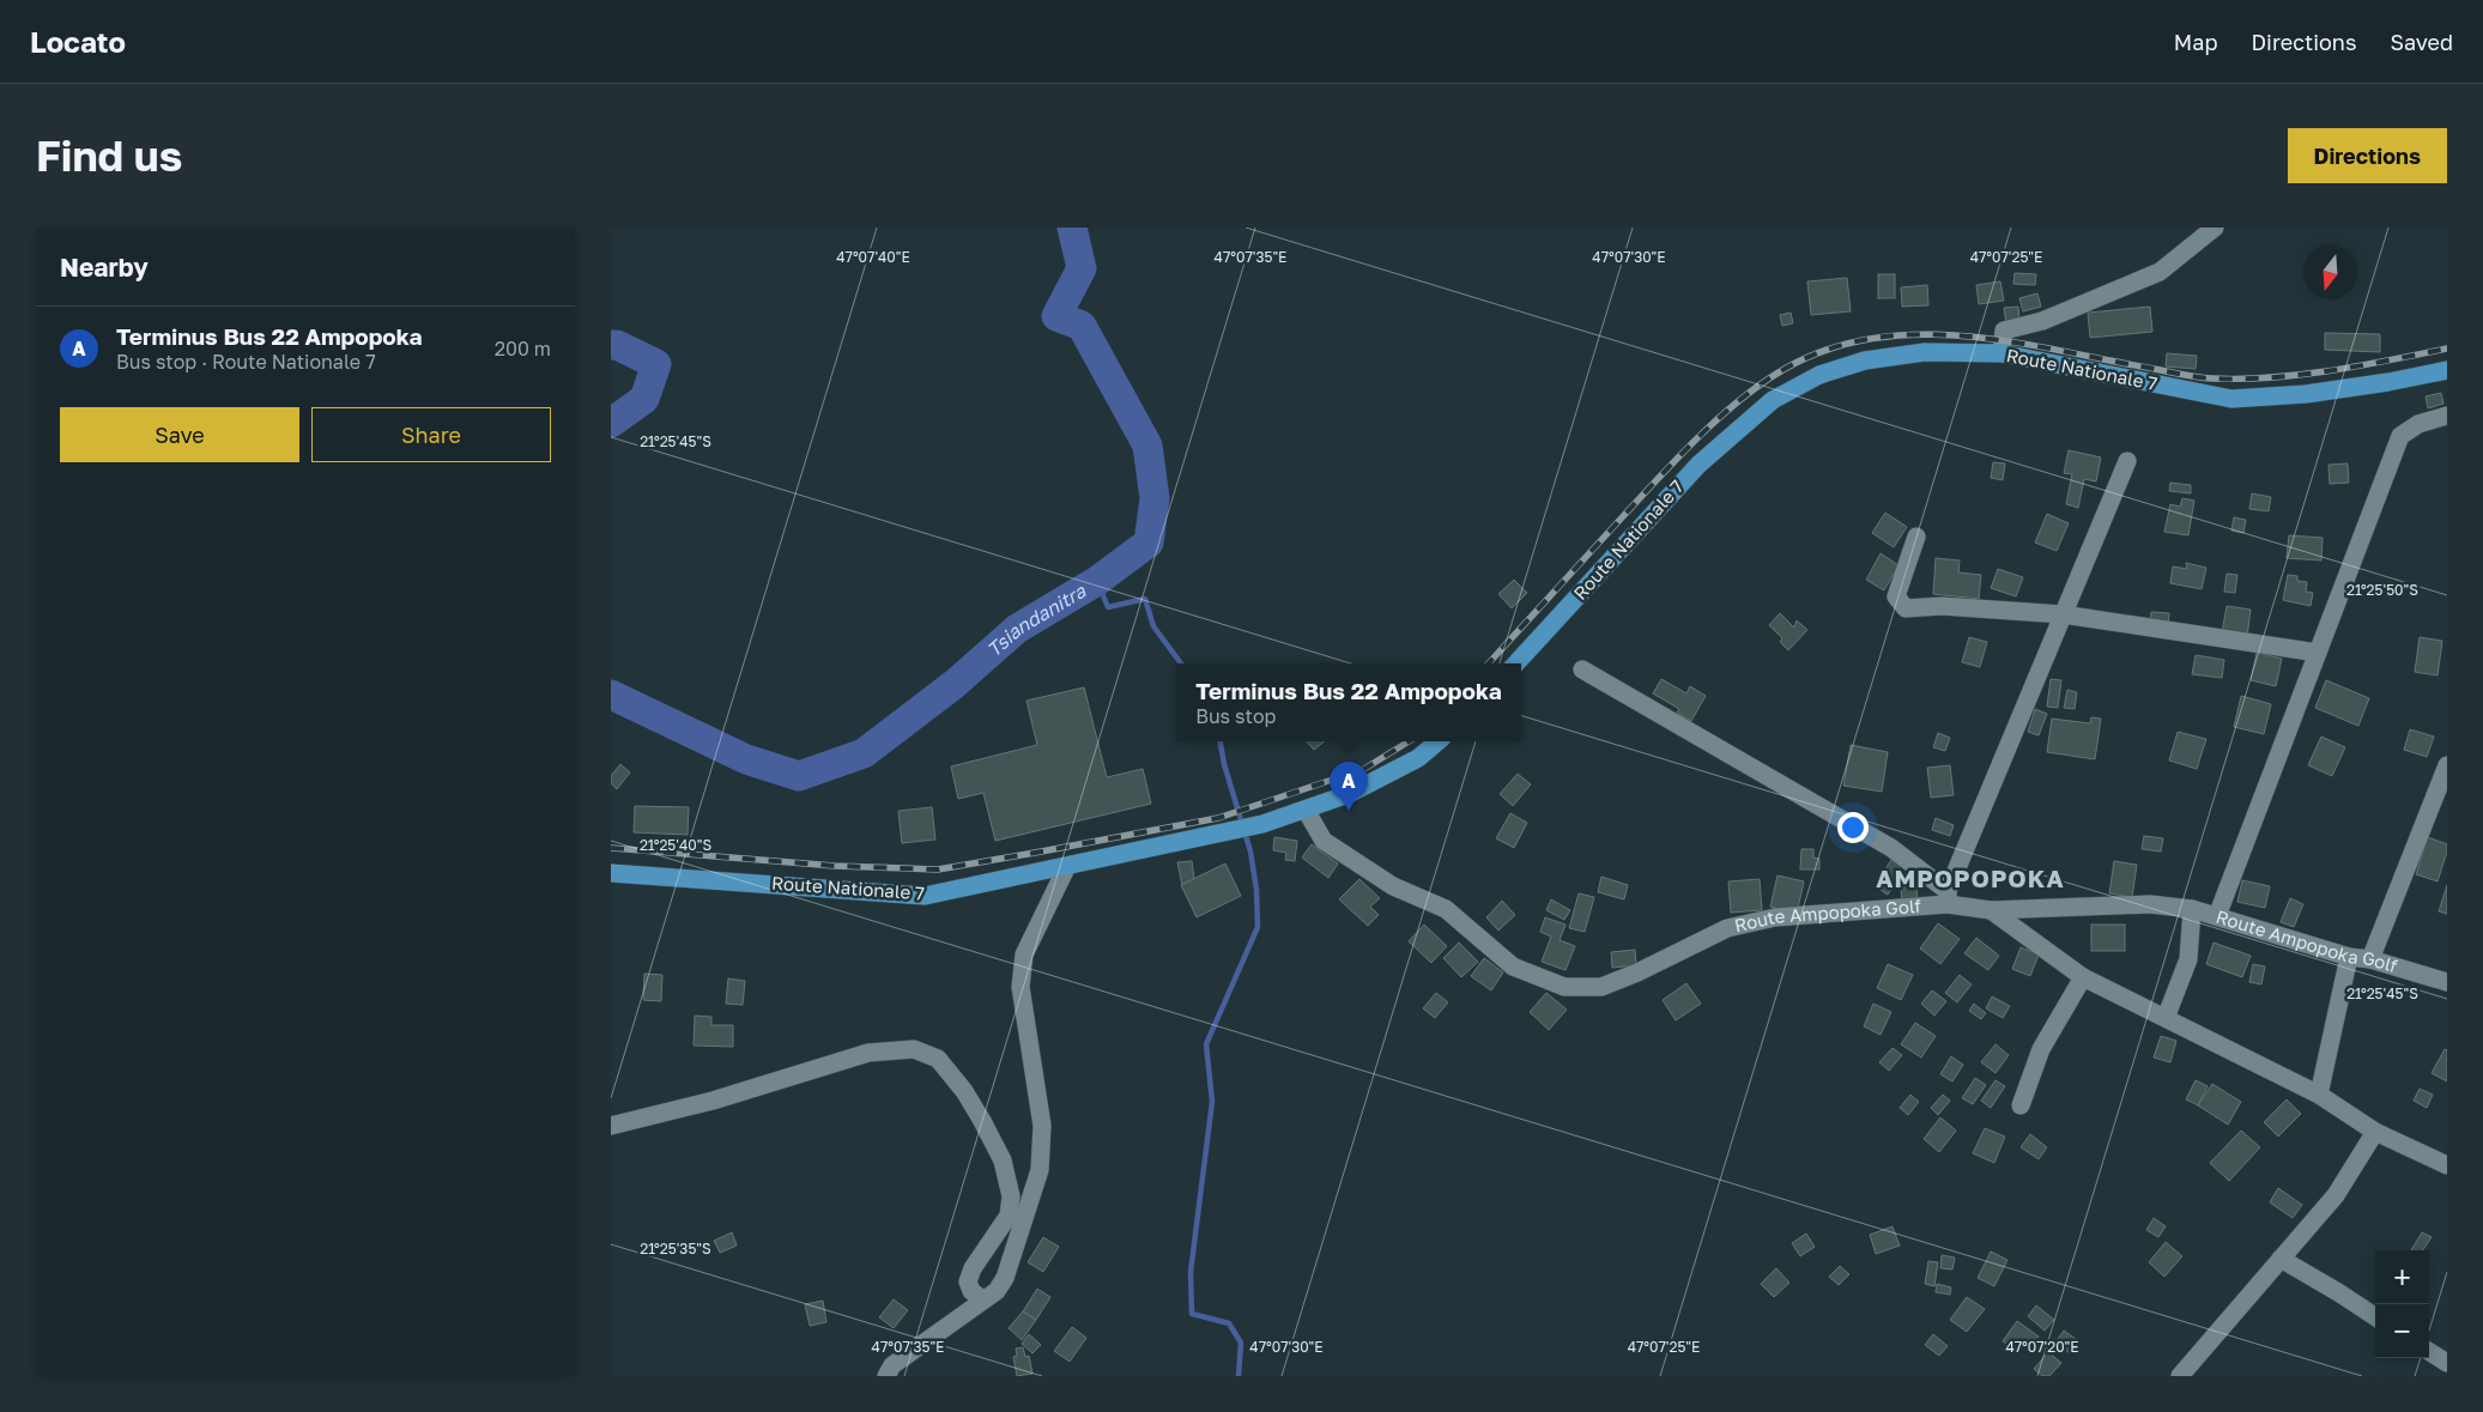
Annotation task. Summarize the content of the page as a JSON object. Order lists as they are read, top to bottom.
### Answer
{
  "streets": {
    "main road": ["Route Nationale 7"],
    "street": ["Route Ampopoka Golf"]
  },
  "crossings": [
    ["Route Nationale 7", "Route Ampopoka Golf"]
  ],
  "districts": ["AMPOPOPOKA"],
  "water": ["Tsiandanitra"],
  "north": "bottom",
  "page": {
    "header": "Locato",
    "nav": ["Map", "Directions", "Saved"],
    "buttons": [
      "Directions",
      ["Save", "Share"]
    ],
    "title": "Find us",
    "heading": "Nearby",
    "list": [
      {
        "mark": "A",
        "name": "Terminus Bus 22 Ampopoka",
        "note": "Bus stop · Route Nationale 7",
        "value": "200 m"
      }
    ],
    "popup": ["Terminus Bus 22 Ampopoka", "Bus stop"],
    "pins": "A",
    "map_buttons": ["+", "−"]
  },
  "coordinates": [
    "47°07'40\"E",
    "47°07'35\"E",
    "47°07'30\"E",
    "47°07'25\"E",
    "21°25'45\"S",
    "21°25'50\"S",
    "21°25'40\"S",
    "21°25'35\"S",
    "47°07'20\"E"
  ]
}
